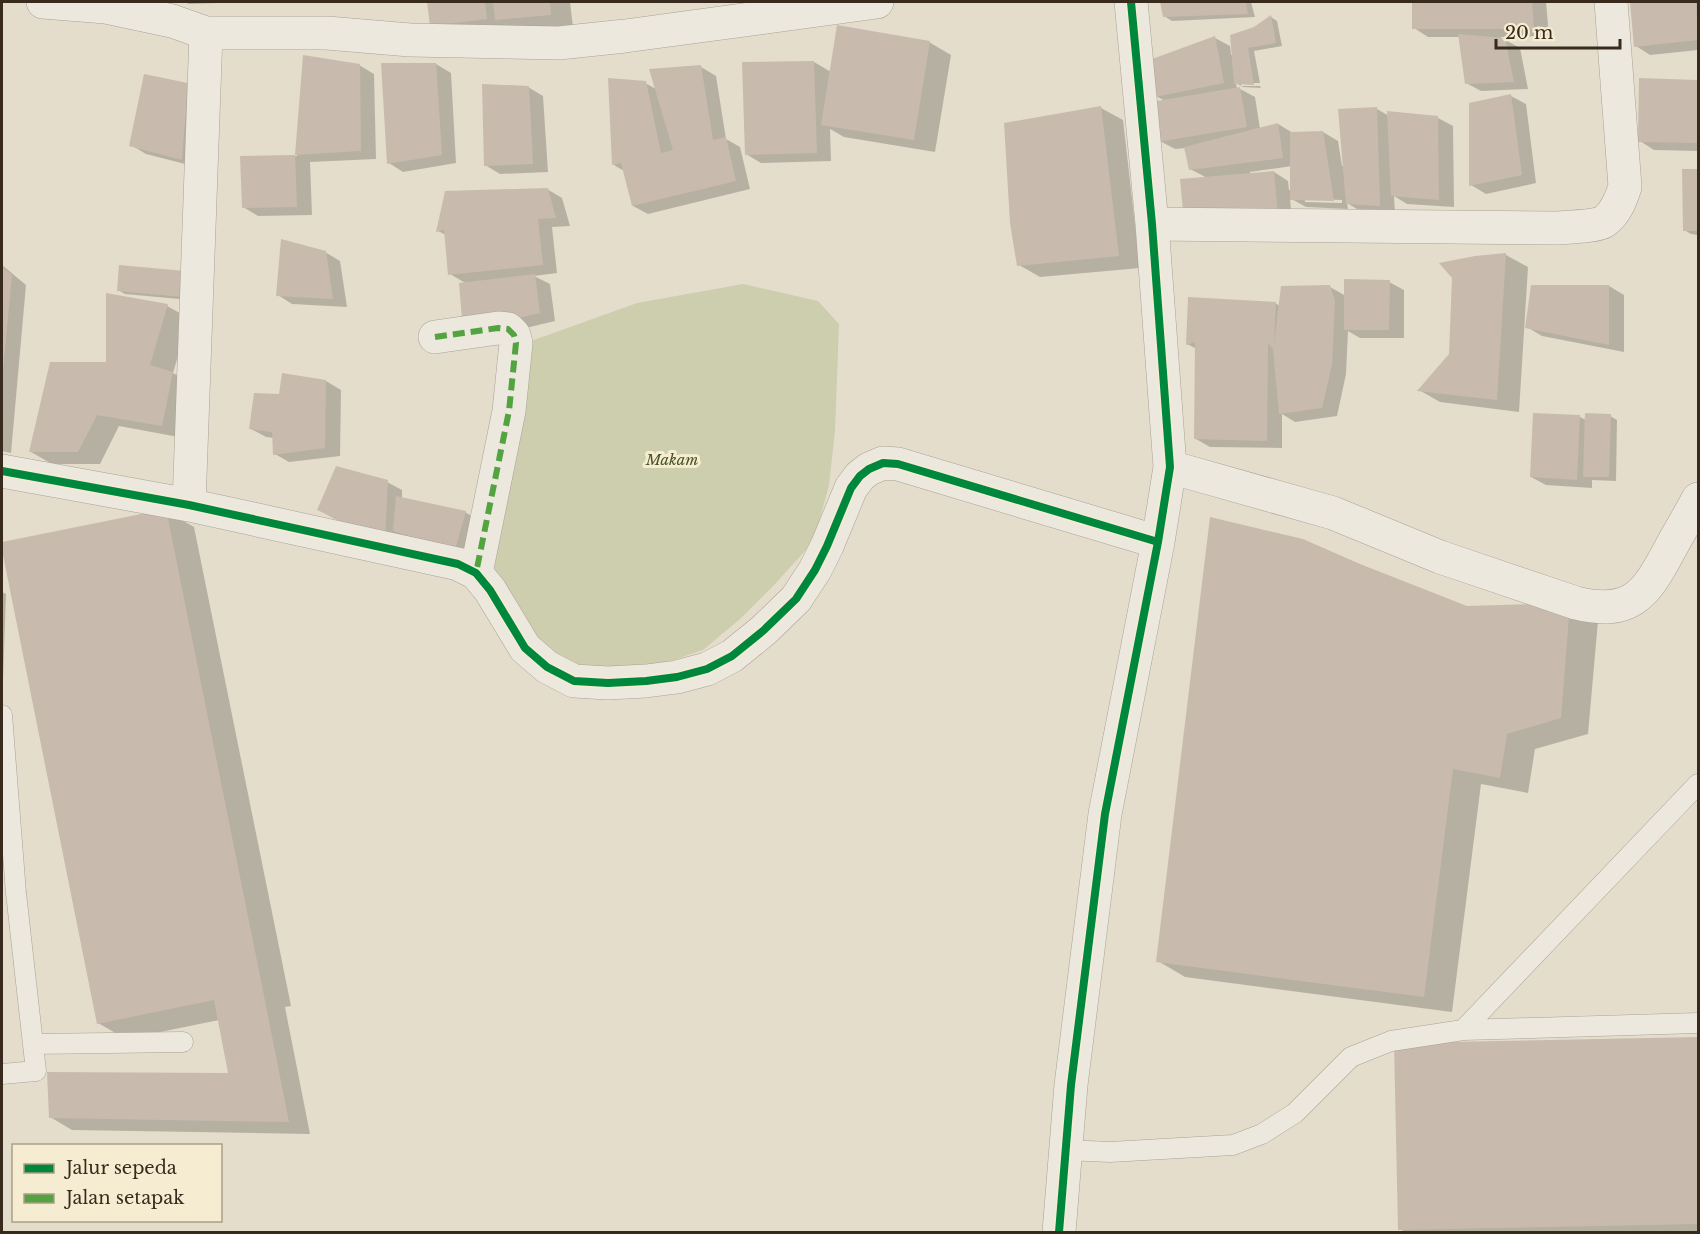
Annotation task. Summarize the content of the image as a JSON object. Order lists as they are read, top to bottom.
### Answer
{
  "parks": ["Makam"],
  "legend": ["Jalur sepeda", "Jalan setapak"],
  "scale_bar": "20 m"
}
